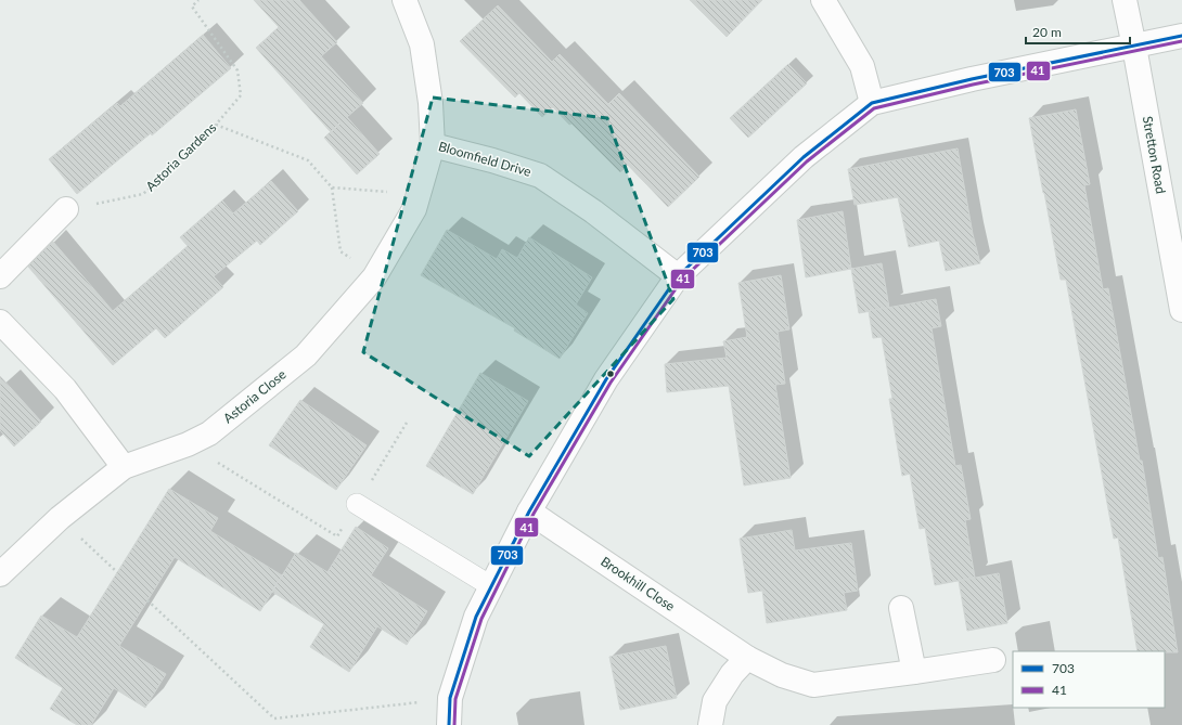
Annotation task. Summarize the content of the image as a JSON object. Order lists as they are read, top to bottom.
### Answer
{
  "streets": {
    "street": [
      "Stretton Road",
      "Bloomfield Drive",
      "Astoria Close",
      "Brookhill Close"
    ],
    "path": ["Astoria Gardens"]
  },
  "crossings": [
    ["Bloomfield Drive", "Astoria Close"]
  ],
  "lines": ["transit line 703", "transit line 41"],
  "legend": ["703", "41"],
  "scale_bar": "20 m"
}
